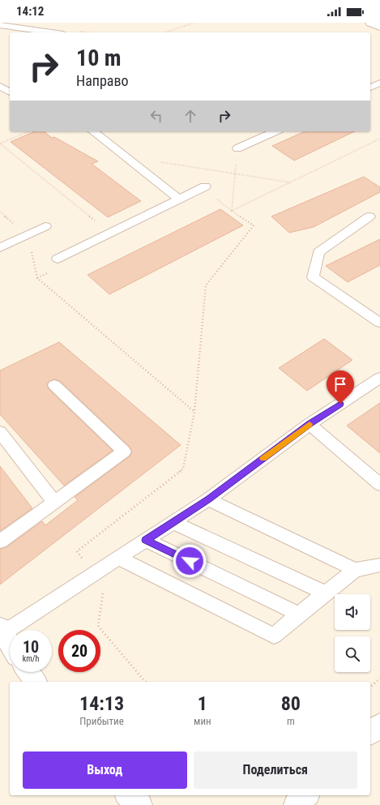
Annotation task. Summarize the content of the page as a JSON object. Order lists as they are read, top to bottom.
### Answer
{
  "page": {
    "status": "14:12",
    "turn": ["10 m", "Направо"],
    "speed": "10 km/h",
    "limit": "20",
    "eta": [
      "14:13",
      "Прибытие",
      "1",
      "мин",
      "80",
      "m"
    ],
    "buttons": ["Выход", "Поделиться"]
  }
}
